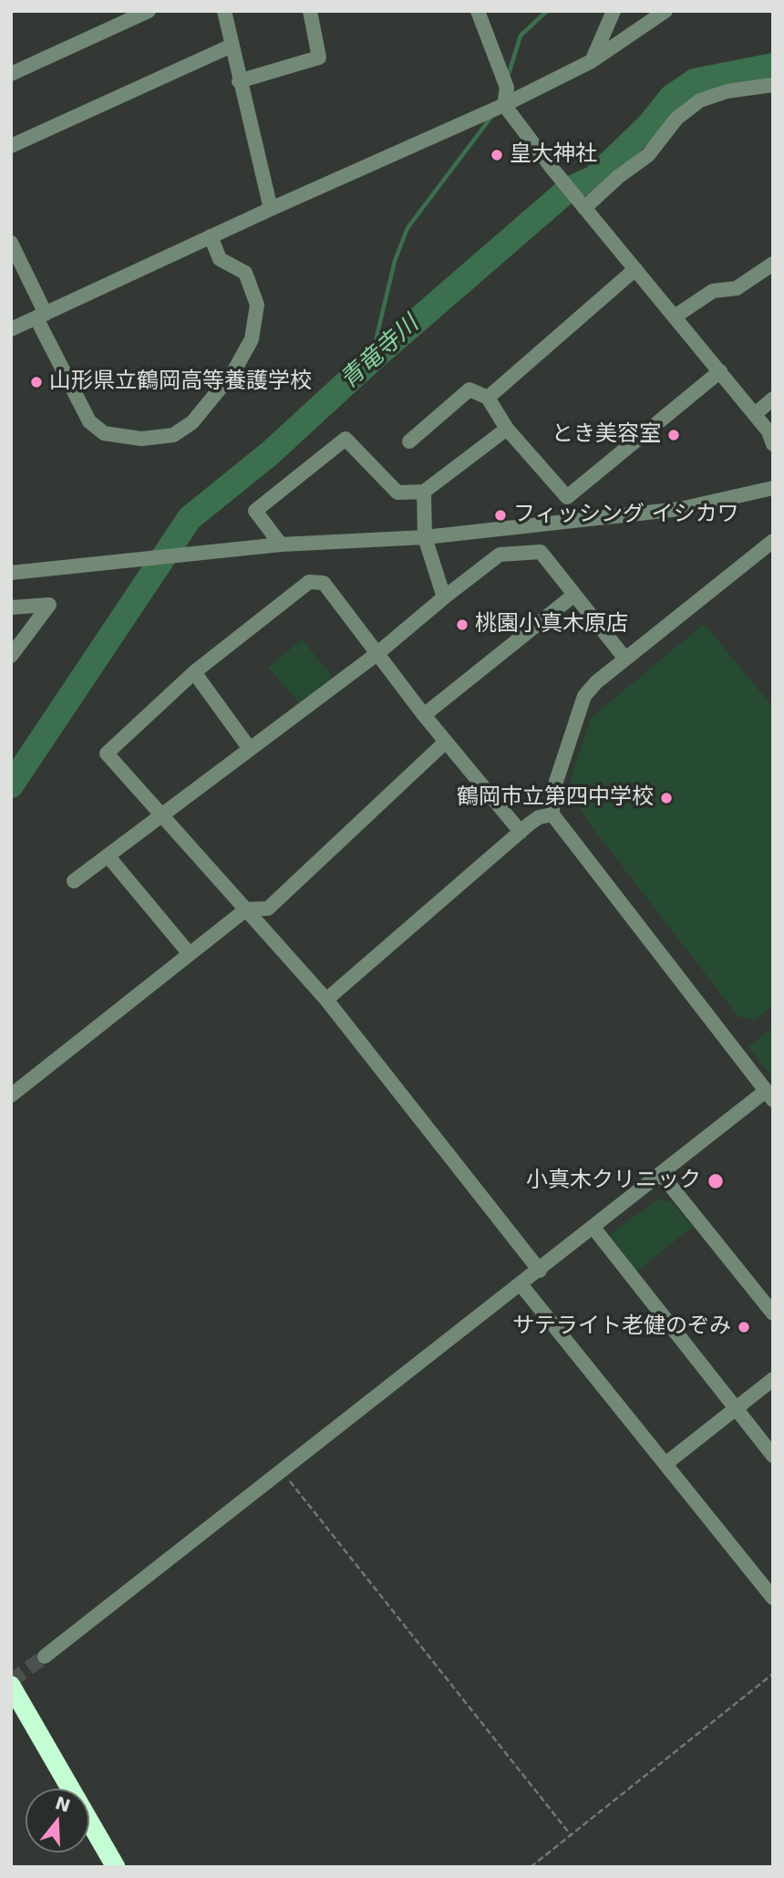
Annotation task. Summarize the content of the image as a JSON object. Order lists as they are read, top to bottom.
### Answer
{
  "water": ["青竜寺川"],
  "places": [
    "皇大神社",
    "山形県立鶴岡高等養護学校",
    "とき美容室",
    "フィッシング イシカワ",
    "桃園小真木原店",
    "鶴岡市立第四中学校",
    "小真木クリニック",
    "サテライト老健のぞみ"
  ],
  "north": "top"
}
